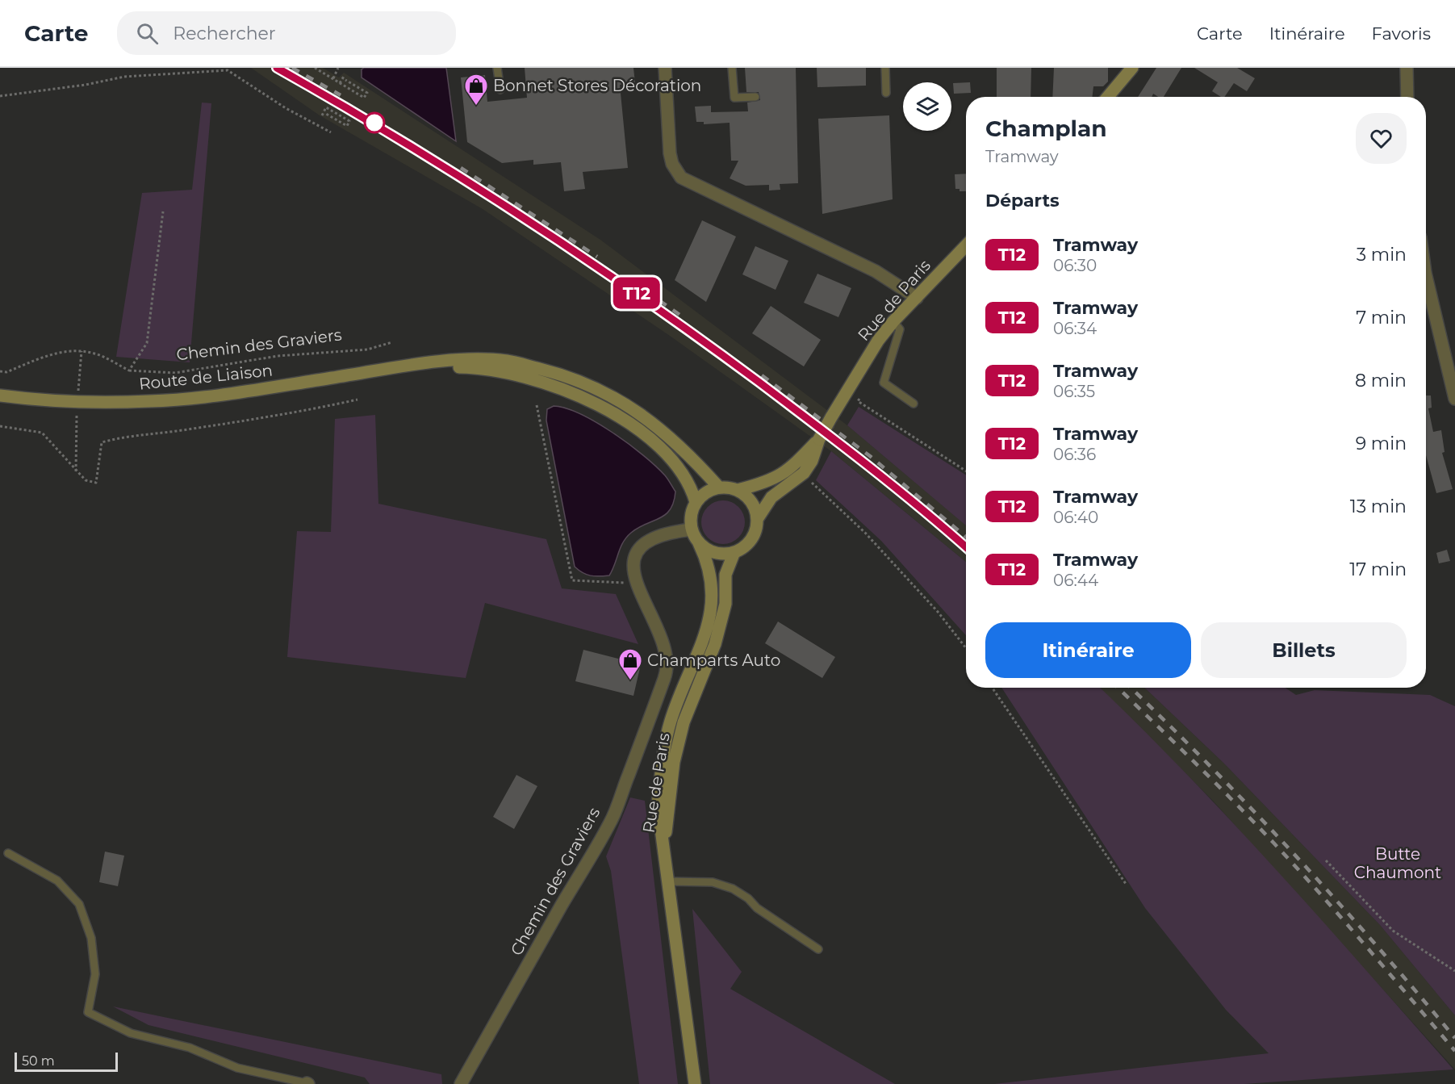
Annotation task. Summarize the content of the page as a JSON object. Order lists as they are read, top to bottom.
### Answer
{
  "streets": {
    "street": ["Rue de Paris", "Chemin des Graviers", "Route de Liaison"]
  },
  "crossings": [
    ["Rue de Paris", "Chemin des Graviers"],
    ["Rue de Paris", "Route de Liaison"],
    ["Chemin des Graviers", "Route de Liaison"]
  ],
  "parks": ["Butte Chaumont"],
  "places": {
    "shop": ["Bonnet Stores Décoration", "Champarts Auto"]
  },
  "lines": ["tram line T12"],
  "scale_bar": "50 m",
  "page": {
    "header": "Carte",
    "search": "Rechercher",
    "nav": ["Carte", "Itinéraire", "Favoris"],
    "on_map": "T12",
    "heading": [
      ["Champlan", "Tramway"],
      "Départs"
    ],
    "list": [
      {
        "mark": "T12",
        "name": "Tramway",
        "note": "06:30",
        "value": "3 min"
      },
      {
        "mark": "T12",
        "name": "Tramway",
        "note": "06:34",
        "value": "7 min"
      },
      {
        "mark": "T12",
        "name": "Tramway",
        "note": "06:35",
        "value": "8 min"
      },
      {
        "mark": "T12",
        "name": "Tramway",
        "note": "06:36",
        "value": "9 min"
      },
      {
        "mark": "T12",
        "name": "Tramway",
        "note": "06:40",
        "value": "13 min"
      },
      {
        "mark": "T12",
        "name": "Tramway",
        "note": "06:44",
        "value": "17 min"
      }
    ],
    "buttons": ["Itinéraire", "Billets"],
    "scale": "50 m"
  }
}
